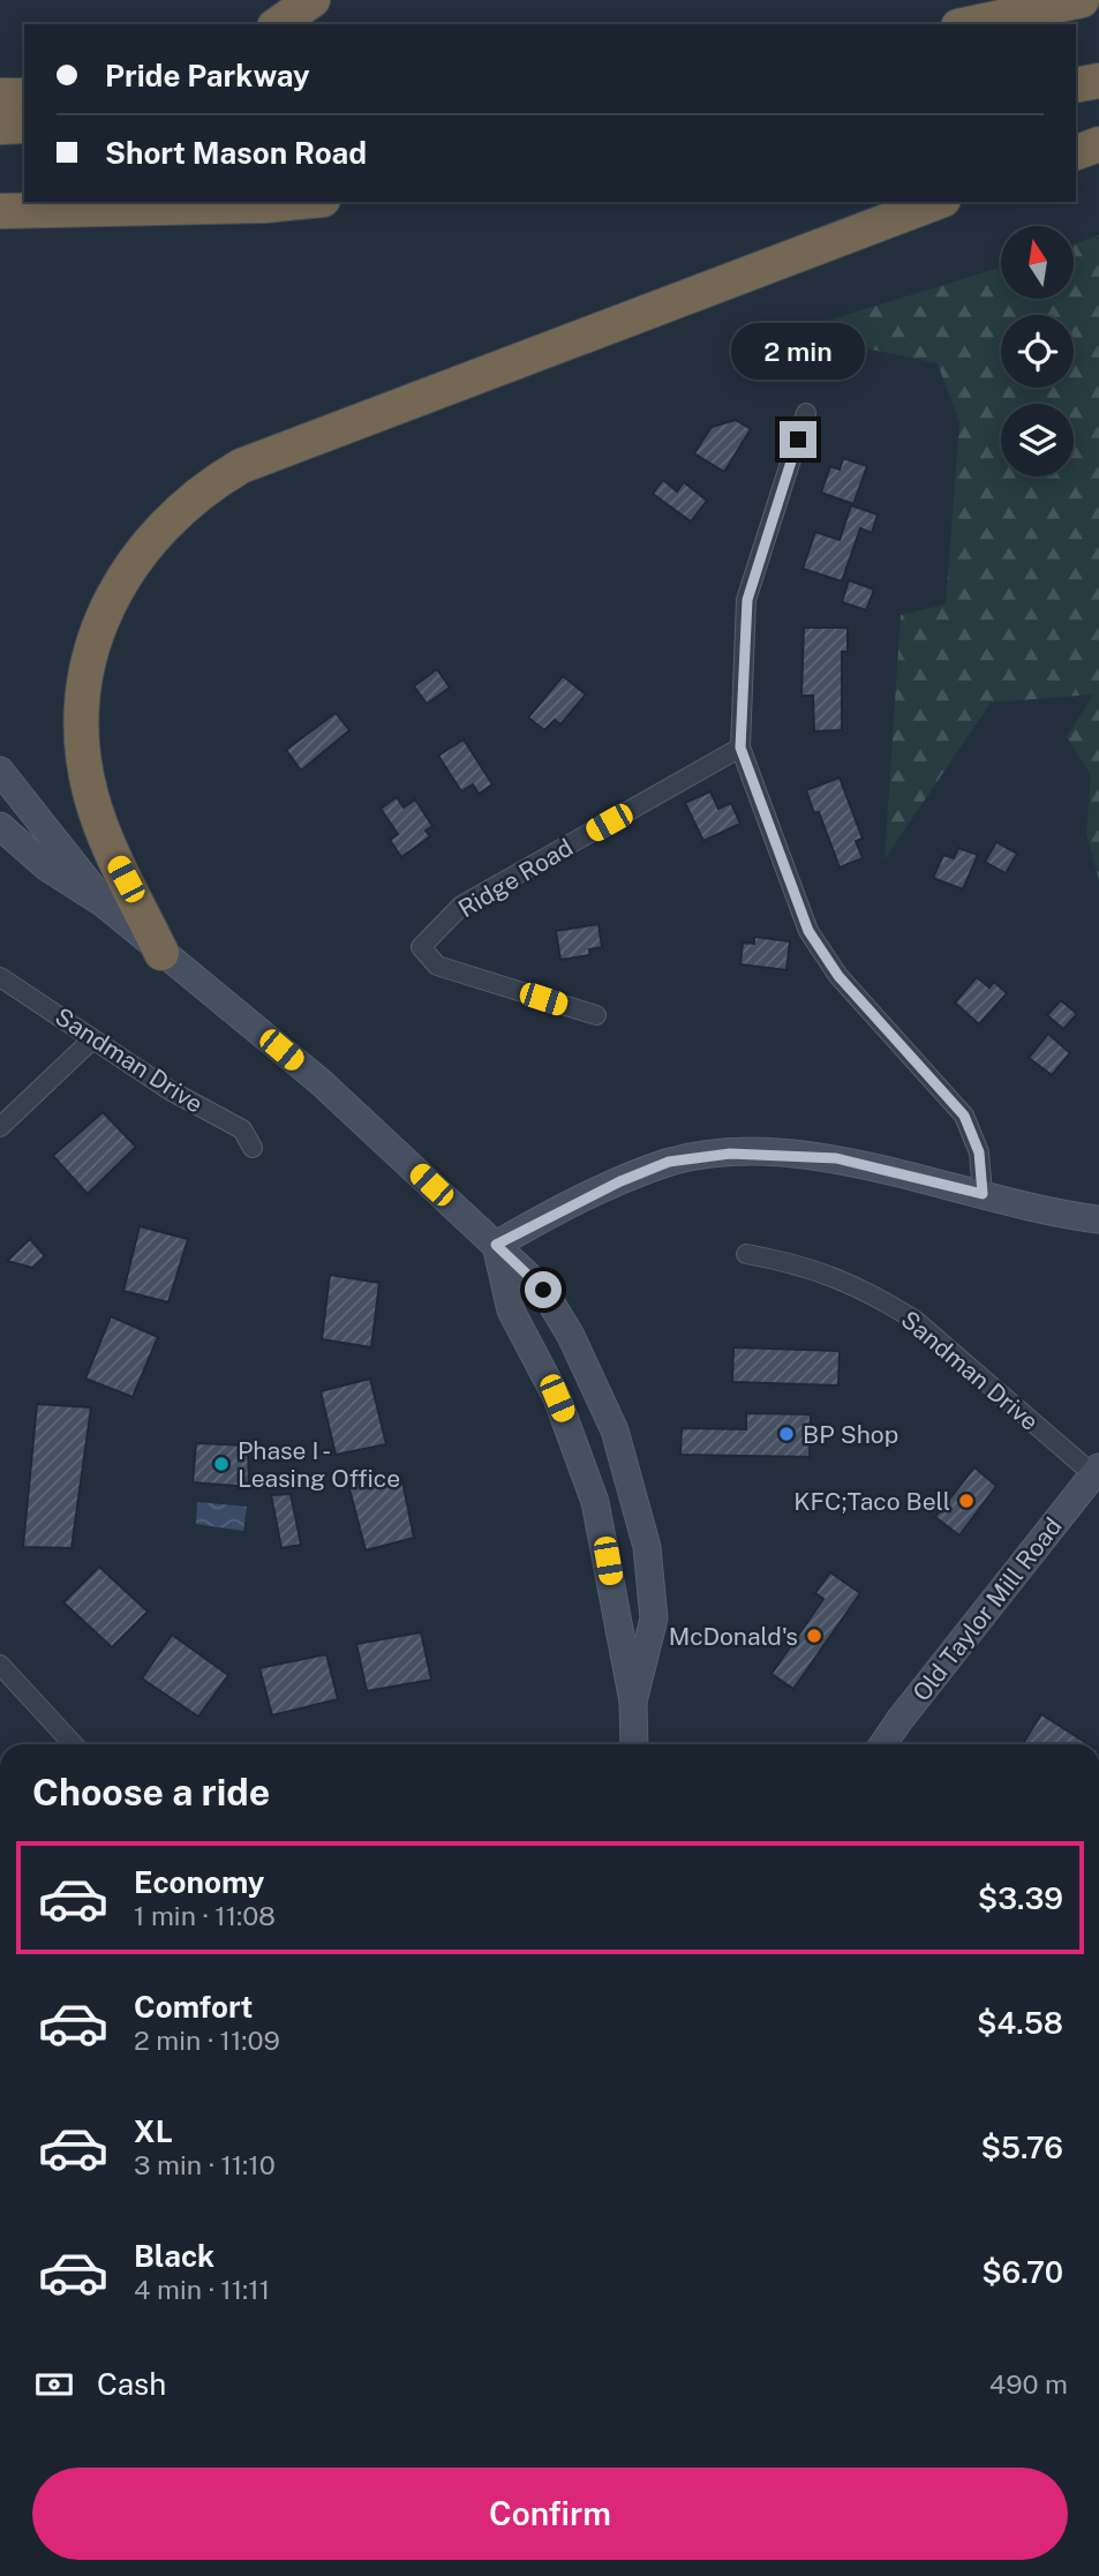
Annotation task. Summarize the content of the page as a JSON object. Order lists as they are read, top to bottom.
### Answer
{
  "streets": {
    "main road": ["Old Taylor Mill Road"],
    "street": ["Ridge Road", "Sandman Drive"]
  },
  "crossings": [
    ["Sandman Drive", "Old Taylor Mill Road"]
  ],
  "places": [
    "BP Shop",
    "Phase I - Leasing Office",
    "KFC;Taco Bell",
    "McDonald's"
  ],
  "north": "top",
  "page": {
    "banner": ["Pride Parkway", "Short Mason Road"],
    "bubble": "2 min",
    "heading": "Choose a ride",
    "list": [
      {
        "name": "Economy",
        "note": "1 min · 11:08",
        "value": "$3.39"
      },
      {
        "name": "Comfort",
        "note": "2 min · 11:09",
        "value": "$4.58"
      },
      {
        "name": "XL",
        "note": "3 min · 11:10",
        "value": "$5.76"
      },
      {
        "name": "Black",
        "note": "4 min · 11:11",
        "value": "$6.70"
      }
    ],
    "pay": ["Cash", "490 m"],
    "buttons": "Confirm"
  }
}
